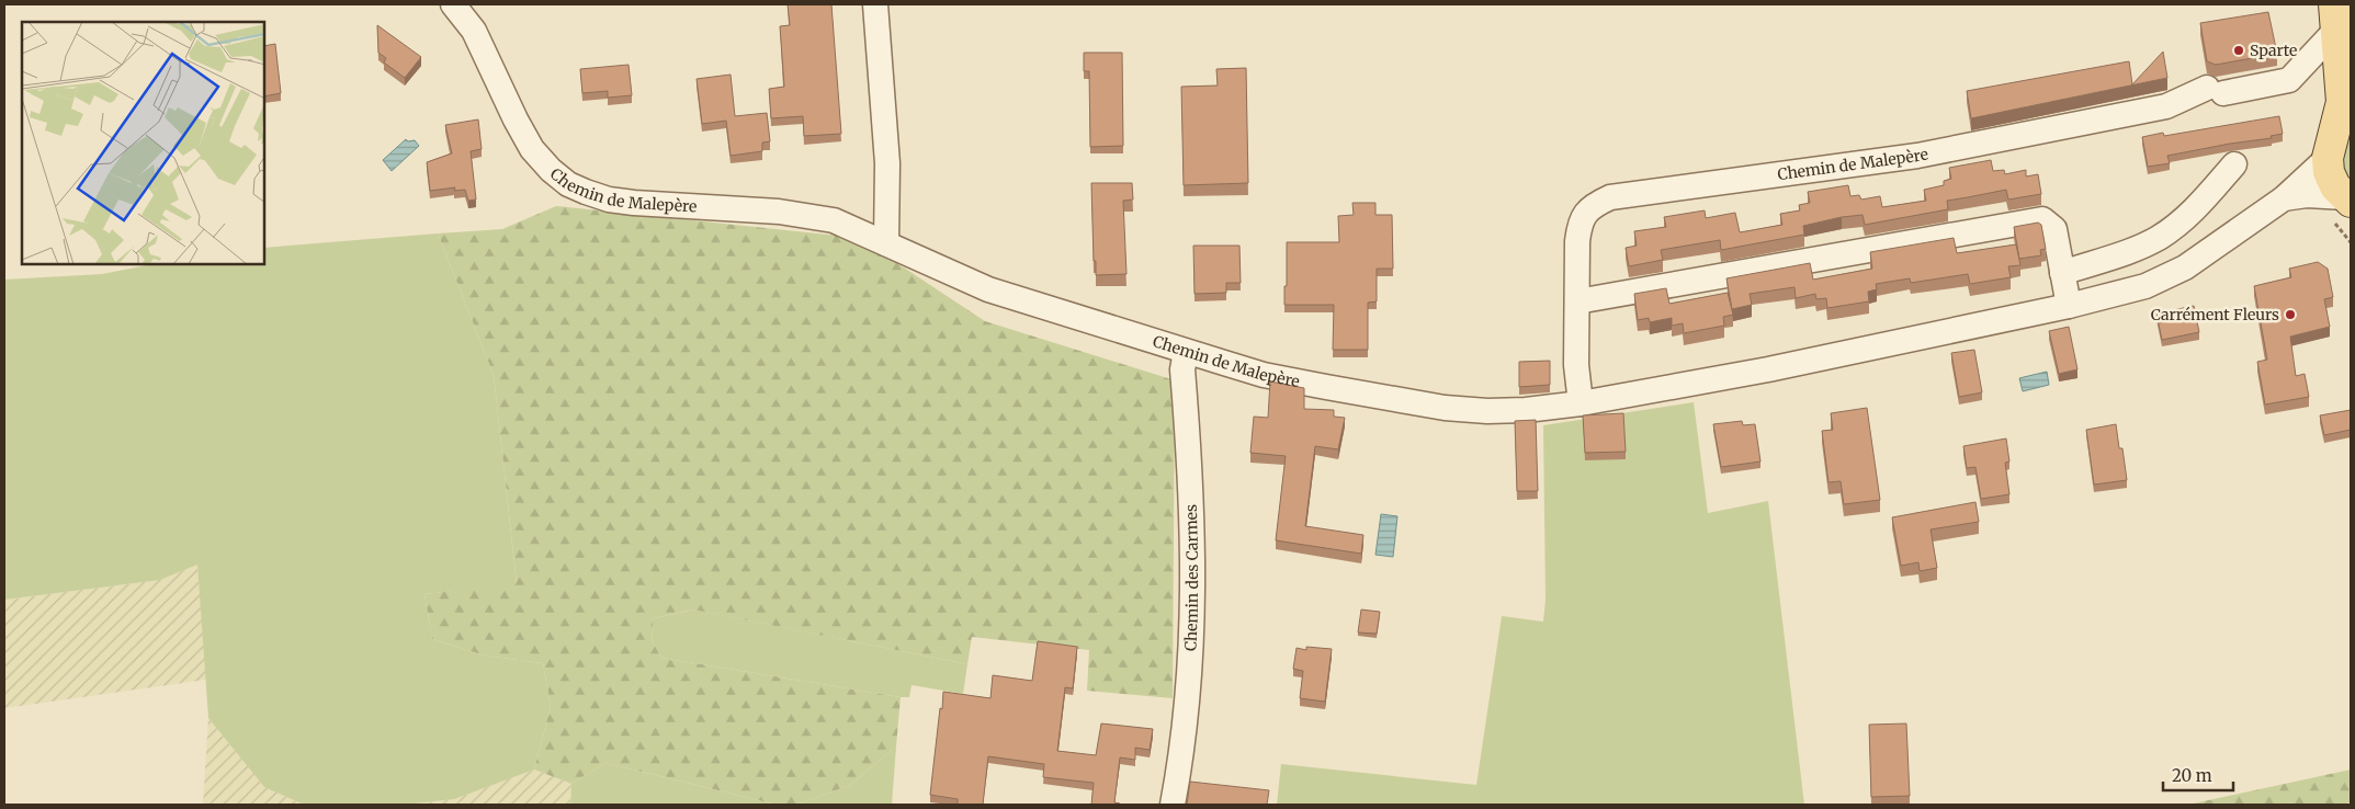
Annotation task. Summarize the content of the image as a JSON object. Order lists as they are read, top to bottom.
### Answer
{
  "streets": {
    "street": ["Chemin de Malepère", "Chemin des Carmes"]
  },
  "crossings": [
    ["Chemin de Malepère", "Chemin des Carmes"]
  ],
  "places": ["Sparte", "Carrément Fleurs"],
  "scale_bar": "20 m"
}
